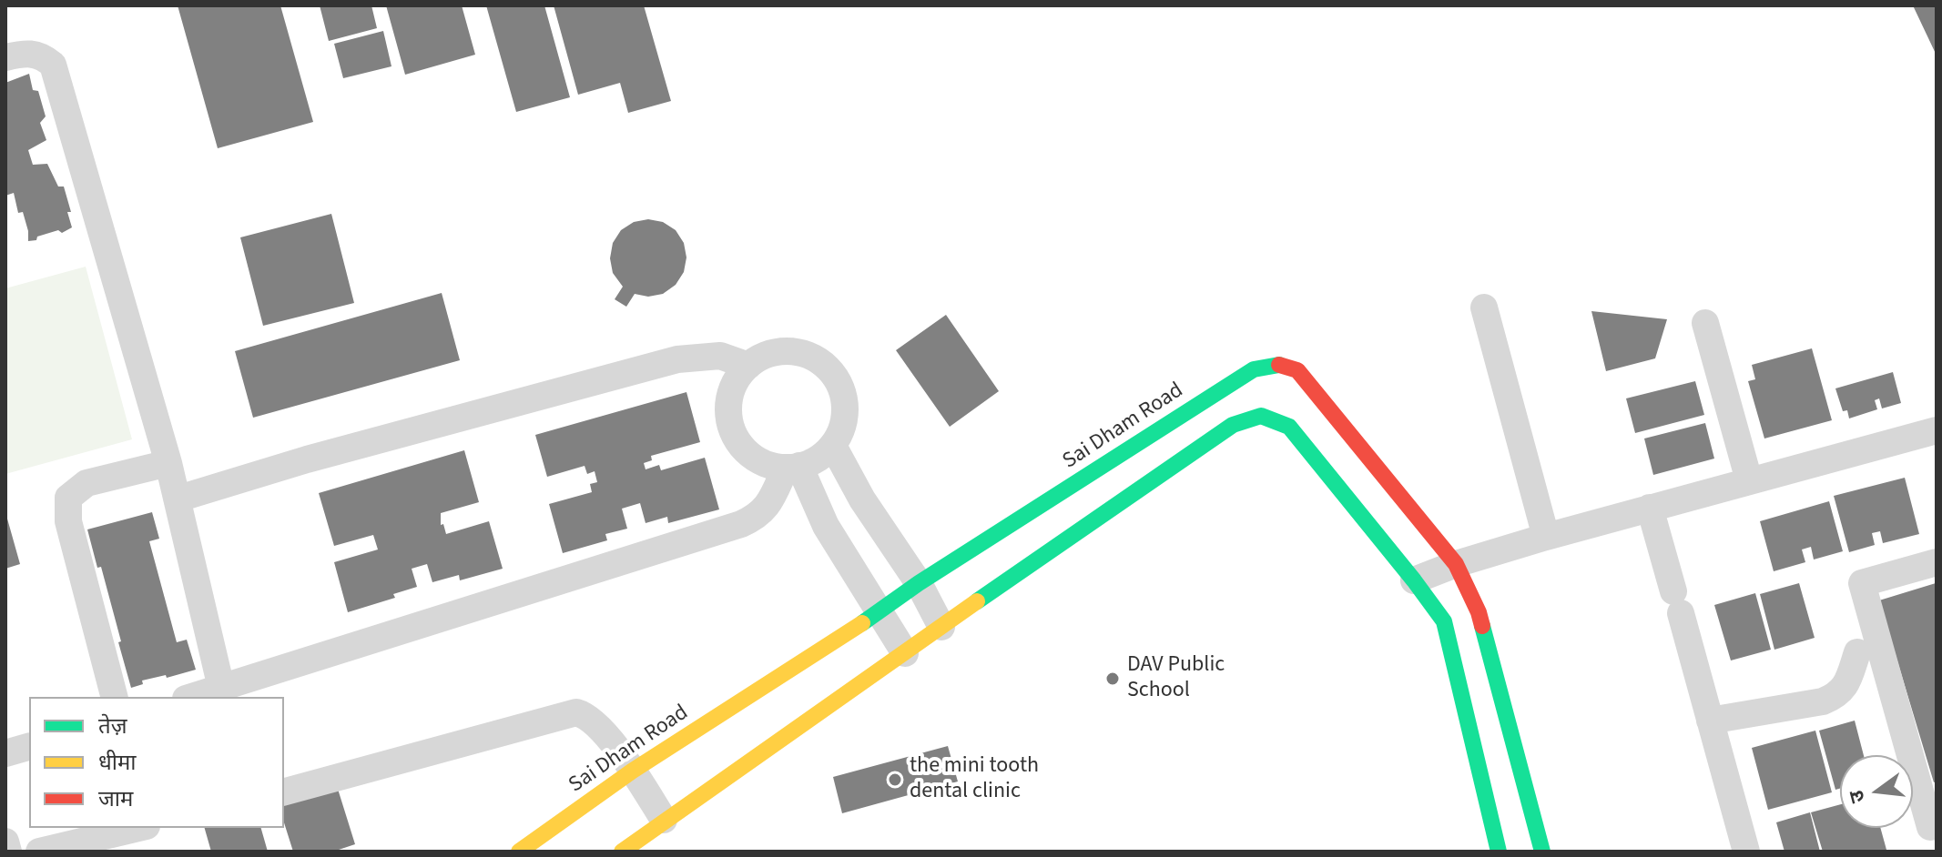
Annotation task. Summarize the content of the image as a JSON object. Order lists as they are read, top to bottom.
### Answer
{
  "streets": {
    "street": ["Sai Dham Road"]
  },
  "places": ["DAV Public School", "the mini tooth dental clinic"],
  "legend": ["तेज़", "धीमा", "जाम"],
  "north": "left"
}
